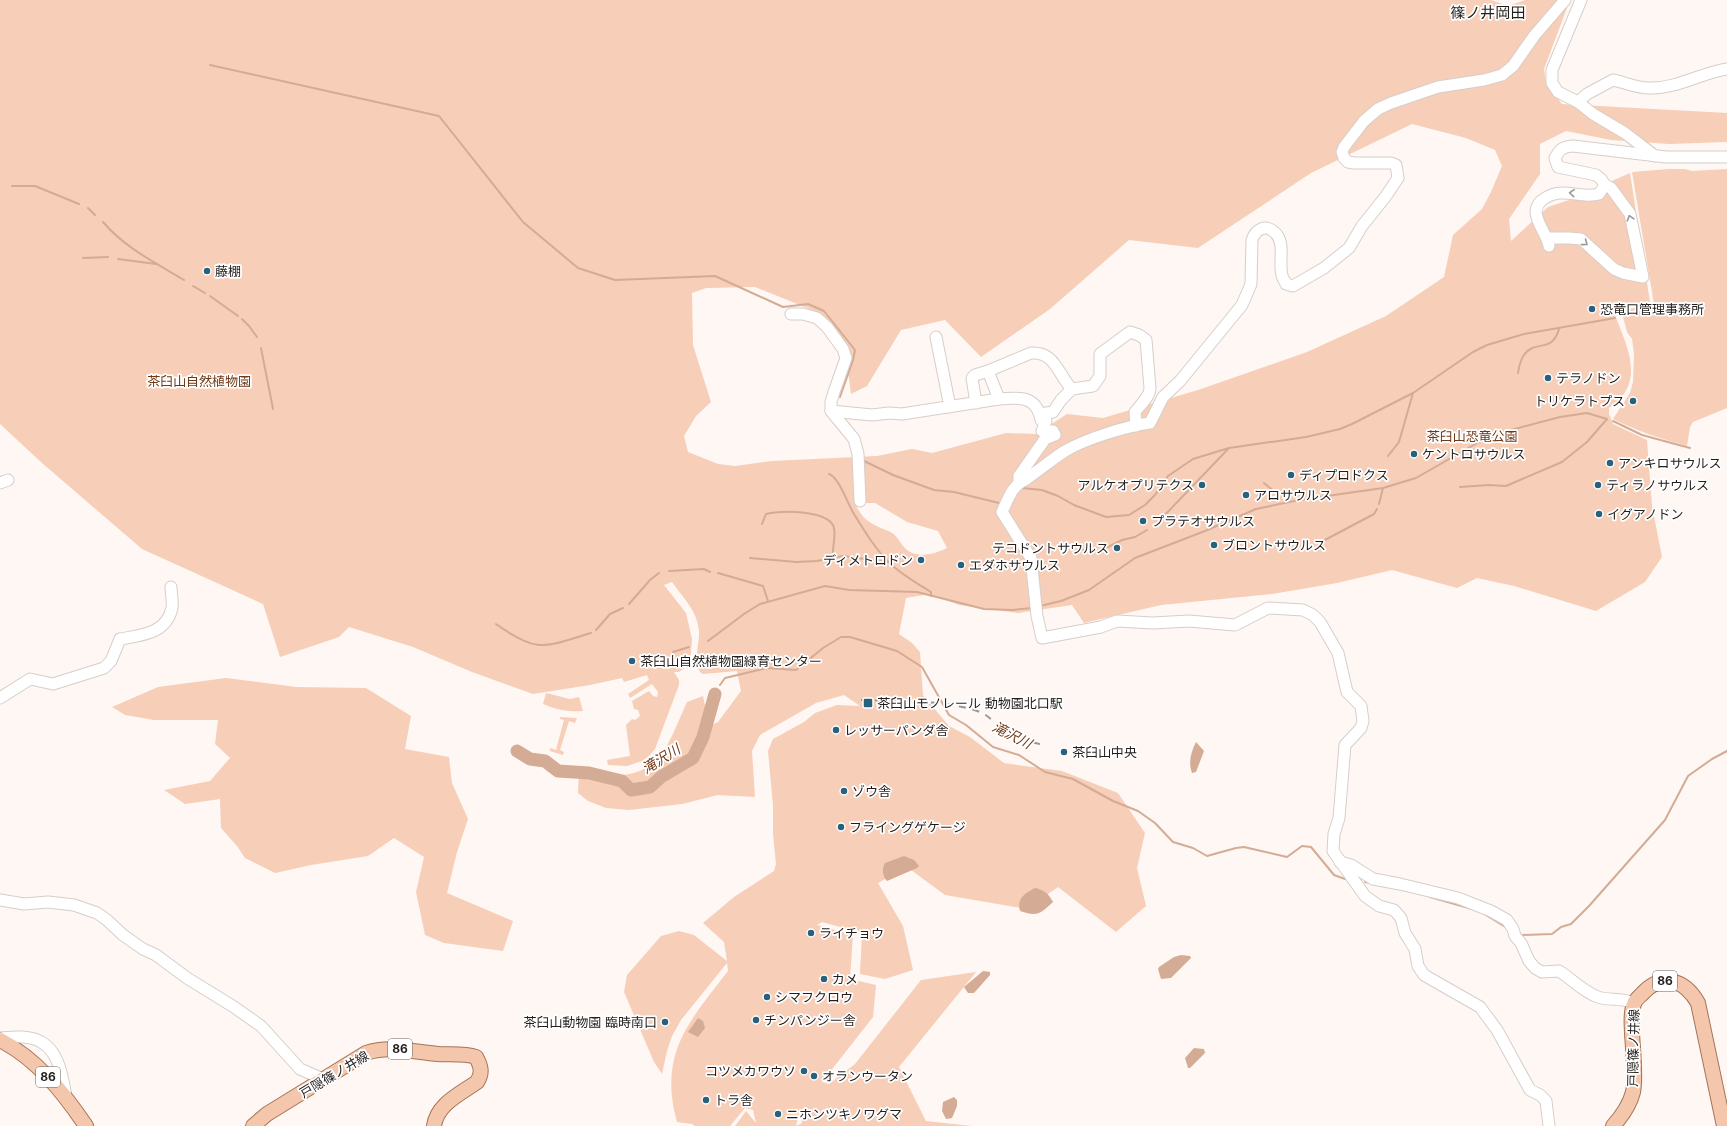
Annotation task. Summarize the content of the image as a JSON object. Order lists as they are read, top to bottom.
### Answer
{
  "streets": {
    "main road": ["86", "戸隠篠ノ井線"]
  },
  "districts": ["篠ノ井岡田"],
  "water": ["滝沢川"],
  "parks": ["茶臼山自然植物園", "茶臼山恐竜公園"],
  "places": {
    "other": [
      "藤棚",
      "恐竜口管理事務所",
      "テラノドン",
      "トリケラトプス",
      "ケントロサウルス",
      "アンキロサウルス",
      "ディプロドクス",
      "アルケオプリテクス",
      "ティラノサウルス",
      "アロサウルス",
      "イグアノドン",
      "プラテオサウルス",
      "ブロントサウルス",
      "テコドントサウルス",
      "ディメトロドン",
      "エダホサウルス",
      "茶臼山自然植物園緑育センター",
      "レッサーパンダ舎",
      "茶臼山中央",
      "ゾウ舎",
      "フライングゲケージ",
      "ライチョウ",
      "カメ",
      "シマフクロウ",
      "チンパンジー舎",
      "茶臼山動物園 臨時南口",
      "コツメカワウソ",
      "オランウータン",
      "トラ舎",
      "ニホンツキノワグマ"
    ],
    "transit": ["茶臼山モノレール 動物園北口駅"]
  }
}
